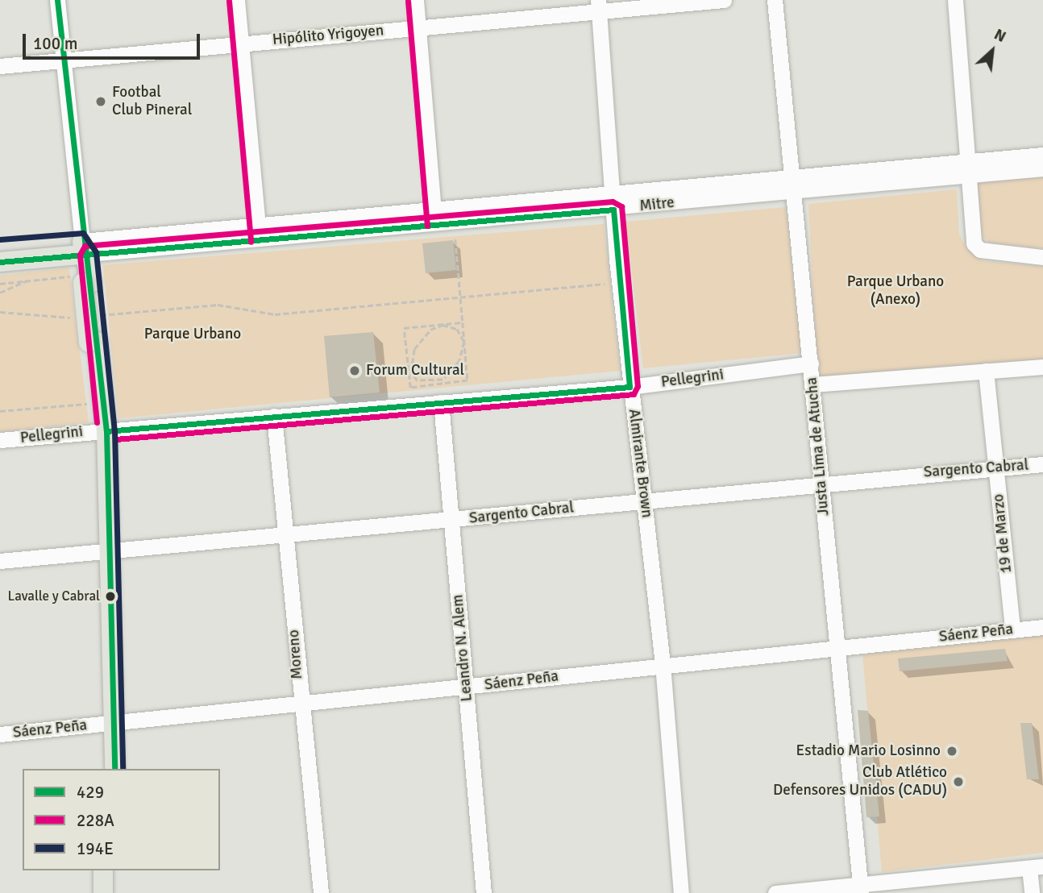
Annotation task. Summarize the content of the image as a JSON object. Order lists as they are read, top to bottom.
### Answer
{
  "streets": {
    "main road": ["Mitre"],
    "street": [
      "Hipólito Yrigoyen",
      "Pellegrini",
      "Justa Lima de Atucha",
      "Almirante Brown",
      "Sargento Cabral",
      "19 de Marzo",
      "Sáenz Peña",
      "Leandro N. Alem",
      "Moreno"
    ]
  },
  "crossings": [
    ["Hipólito Yrigoyen", "Almirante Brown"],
    ["Mitre", "Justa Lima de Atucha"],
    ["Mitre", "Almirante Brown"],
    ["Pellegrini", "Justa Lima de Atucha"],
    ["Pellegrini", "Almirante Brown"],
    ["Pellegrini", "Leandro N. Alem"],
    ["Pellegrini", "Moreno"],
    ["Justa Lima de Atucha", "Sargento Cabral"],
    ["Justa Lima de Atucha", "Sáenz Peña"],
    ["Almirante Brown", "Sargento Cabral"],
    ["Almirante Brown", "Sáenz Peña"],
    ["Sargento Cabral", "19 de Marzo"],
    ["Sargento Cabral", "Leandro N. Alem"],
    ["Sargento Cabral", "Moreno"],
    ["19 de Marzo", "Sáenz Peña"],
    ["Sáenz Peña", "Leandro N. Alem"],
    ["Sáenz Peña", "Moreno"]
  ],
  "parks": ["Parque Urbano (Anexo)", "Parque Urbano"],
  "places": [
    "Footbal Club Pineral",
    "Forum Cultural",
    "Lavalle y Cabral",
    "Estadio Mario Losinno",
    "Club Atlético Defensores Unidos (CADU)"
  ],
  "lines": ["transit line 429", "transit line 228A", "transit line 194E"],
  "legend": ["429", "228A", "194E"],
  "scale_bar": "100 m",
  "north": "top right"
}
